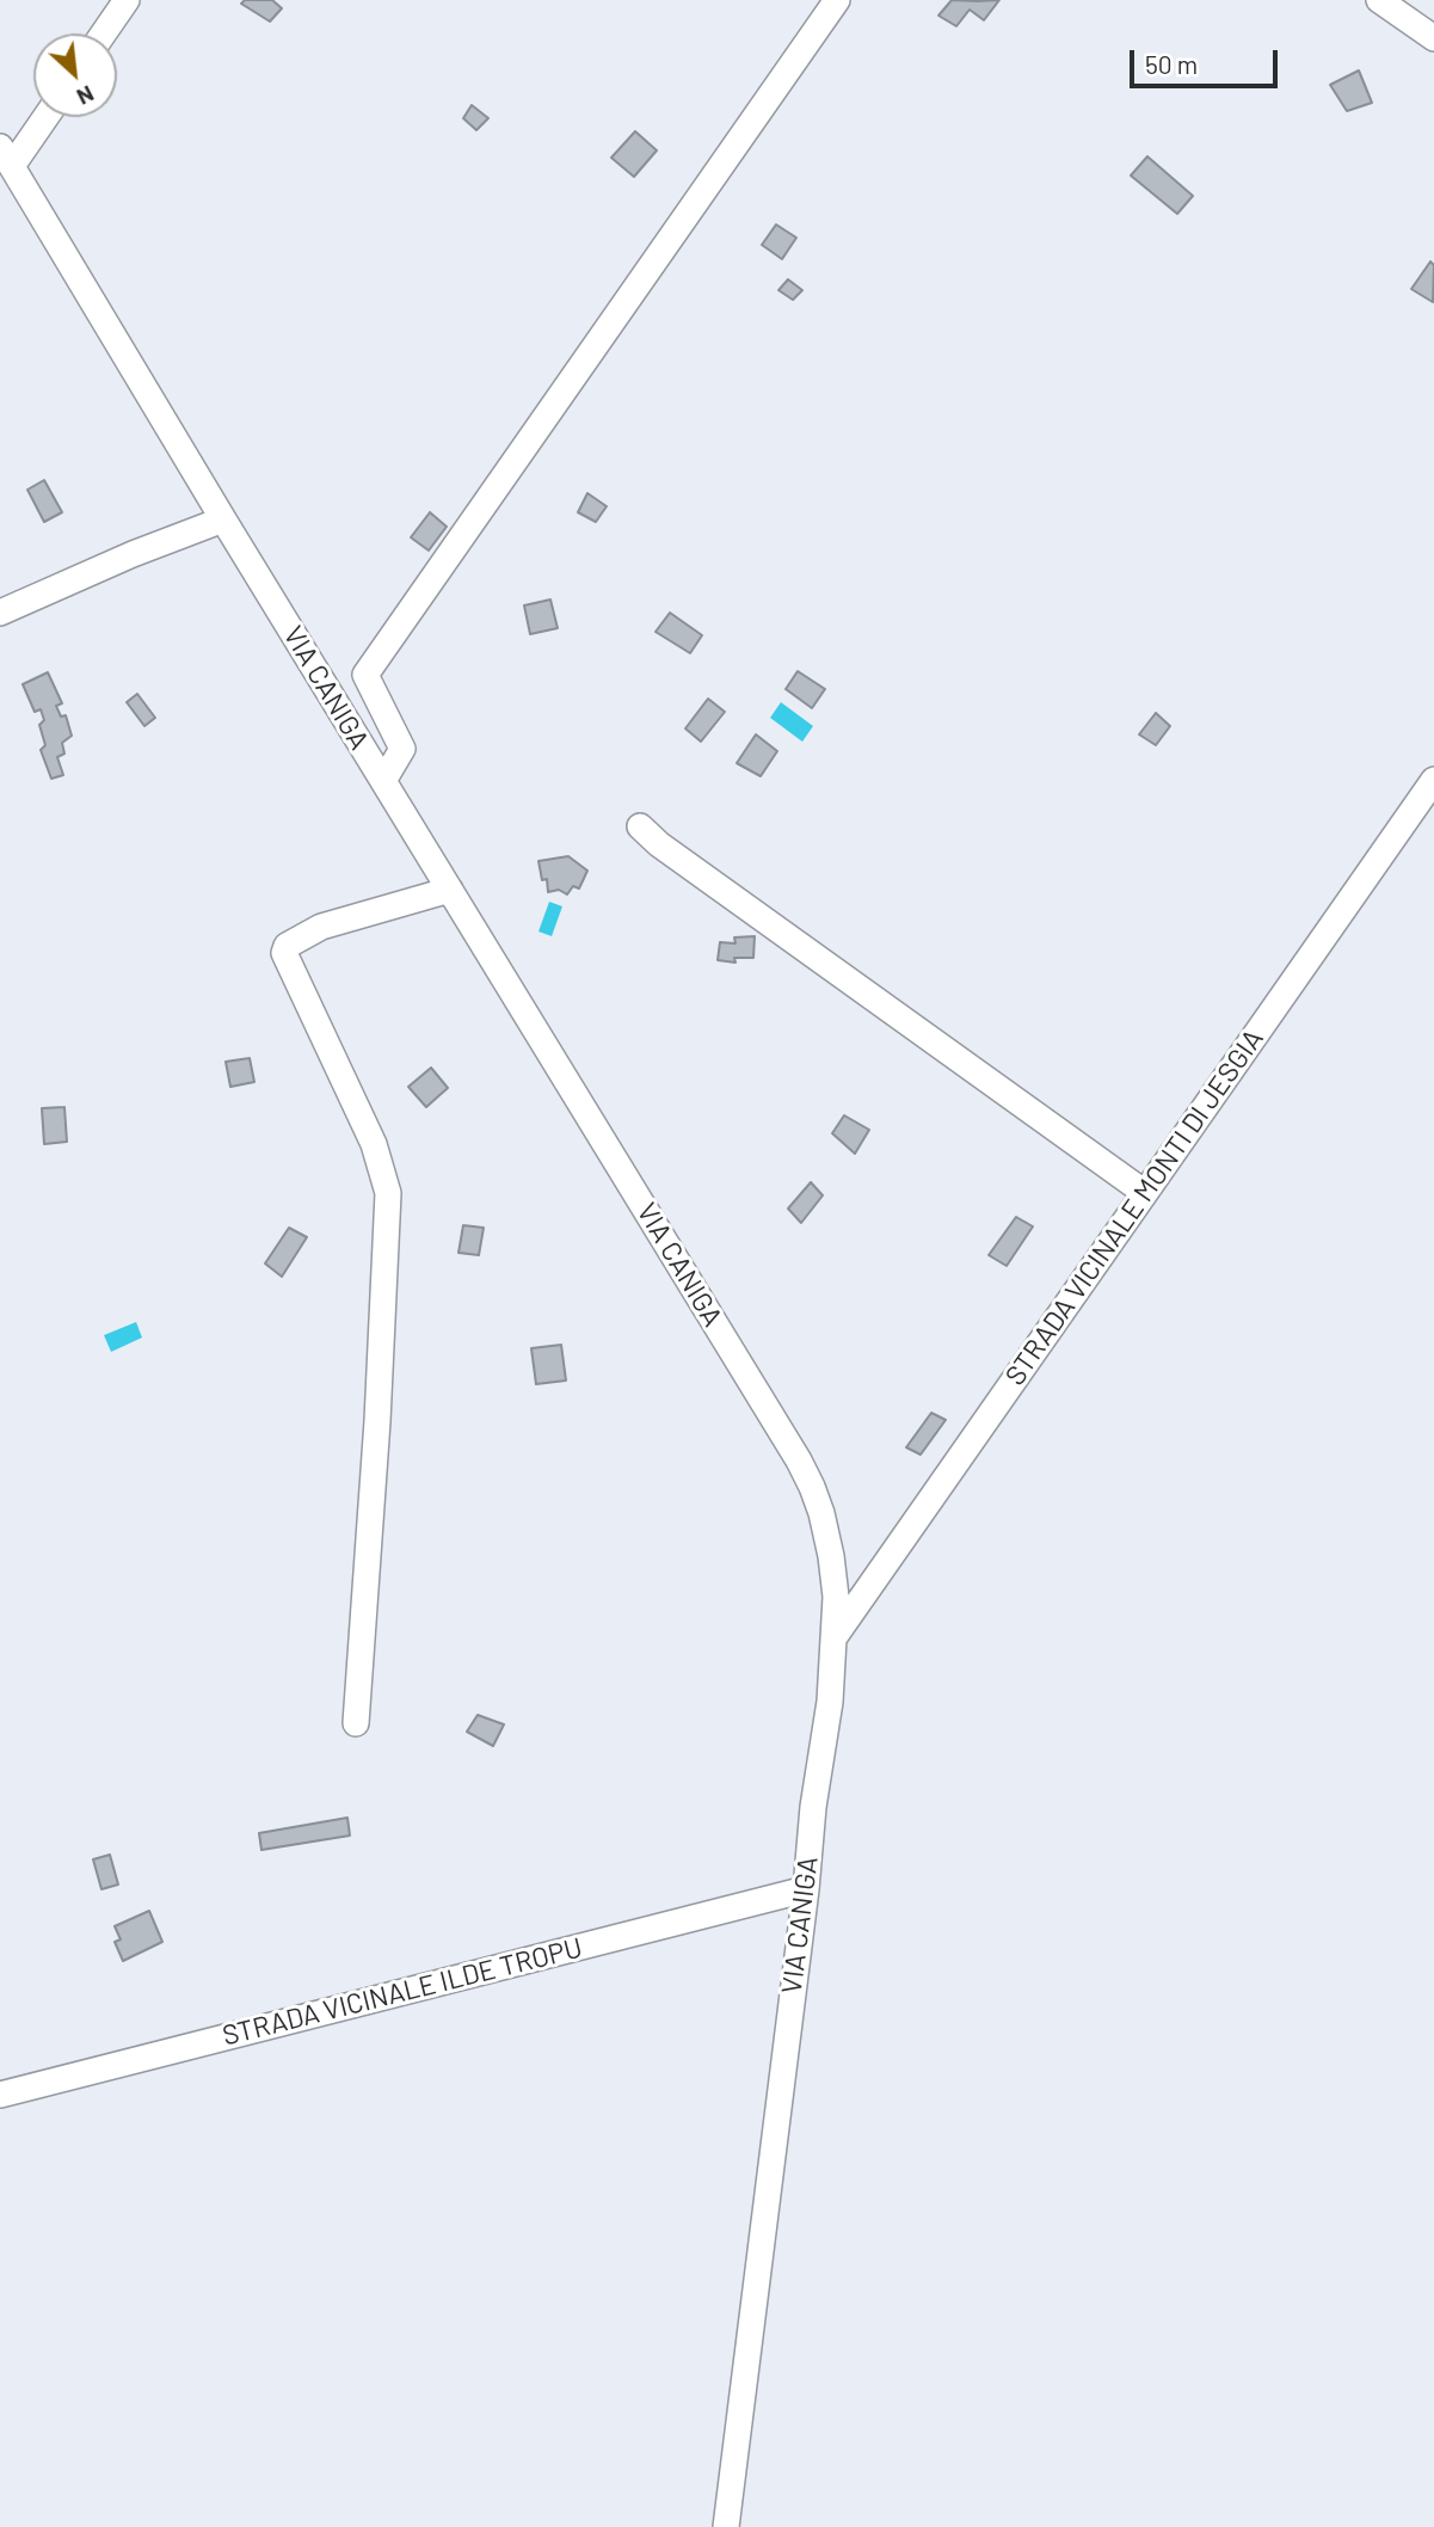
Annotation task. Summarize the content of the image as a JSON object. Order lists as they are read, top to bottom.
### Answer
{
  "streets": {
    "street": ["VIA CANIGA", "STRADA VICINALE MONTI DI JESGIA", "STRADA VICINALE ILDE TROPU"]
  },
  "crossings": [
    ["VIA CANIGA", "STRADA VICINALE MONTI DI JESGIA"],
    ["VIA CANIGA", "STRADA VICINALE ILDE TROPU"]
  ],
  "scale_bar": "50 m",
  "north": "bottom right"
}
